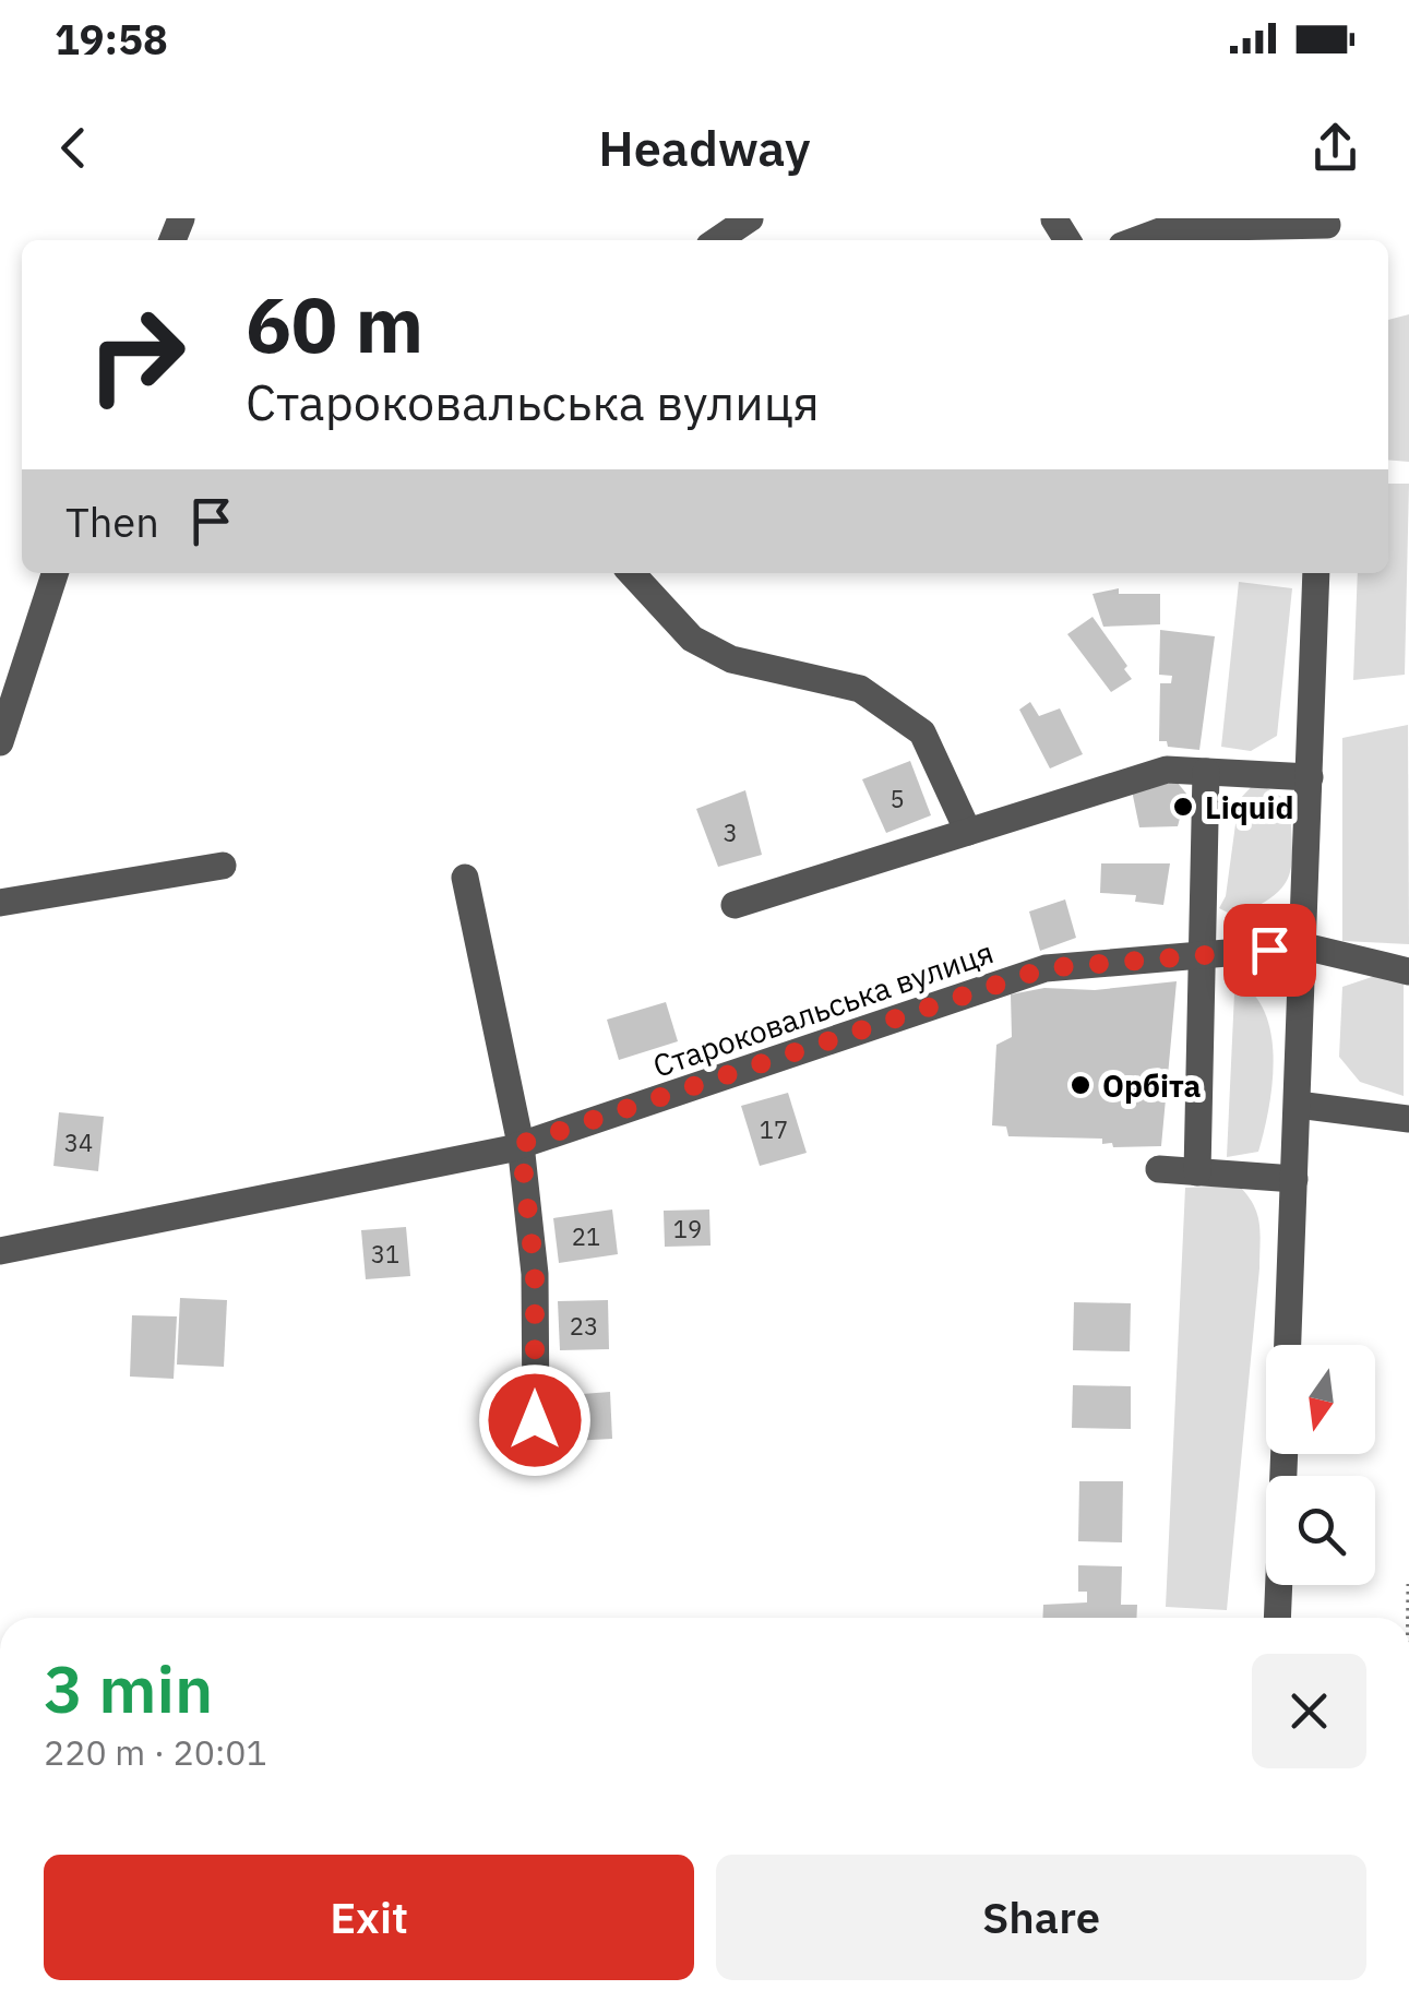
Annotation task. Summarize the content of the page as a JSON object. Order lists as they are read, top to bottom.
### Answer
{
  "streets": {
    "street": ["Староковальська вулиця"]
  },
  "places": ["Liquid", "Орбіта"],
  "house_numbers": [
    "5",
    "3",
    "17",
    "34",
    "19",
    "21",
    "31",
    "23"
  ],
  "north": "bottom",
  "page": {
    "status": "19:58",
    "header": "Headway",
    "turn": ["60 m", "Староковальська вулиця"],
    "then": "Then",
    "heading": ["3 min", "220 m · 20:01"],
    "buttons": ["Exit", "Share"]
  }
}
